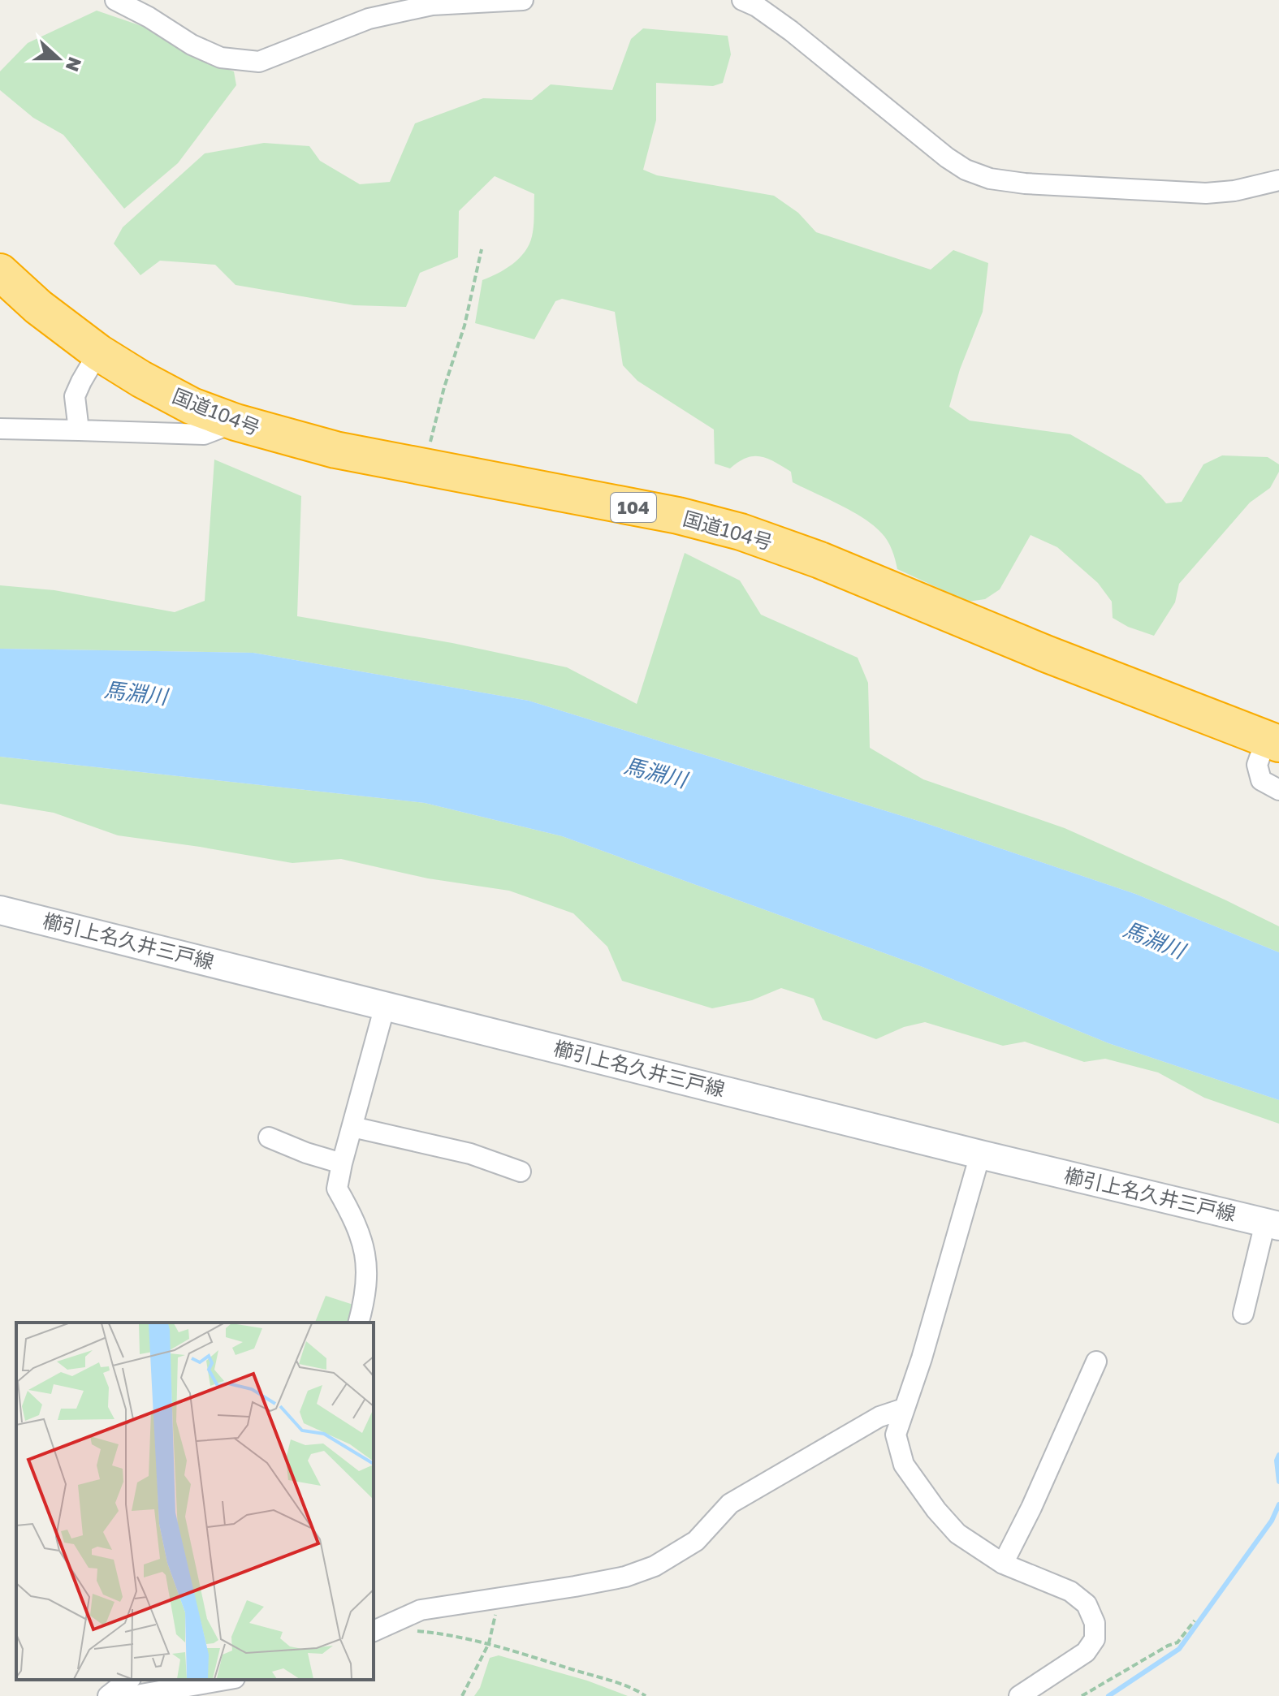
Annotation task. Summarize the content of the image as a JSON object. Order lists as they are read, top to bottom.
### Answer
{
  "streets": {
    "highway": ["国道104号", "104"],
    "main road": ["櫛引上名久井三戸線"]
  },
  "water": ["馬淵川"],
  "north": "right"
}
